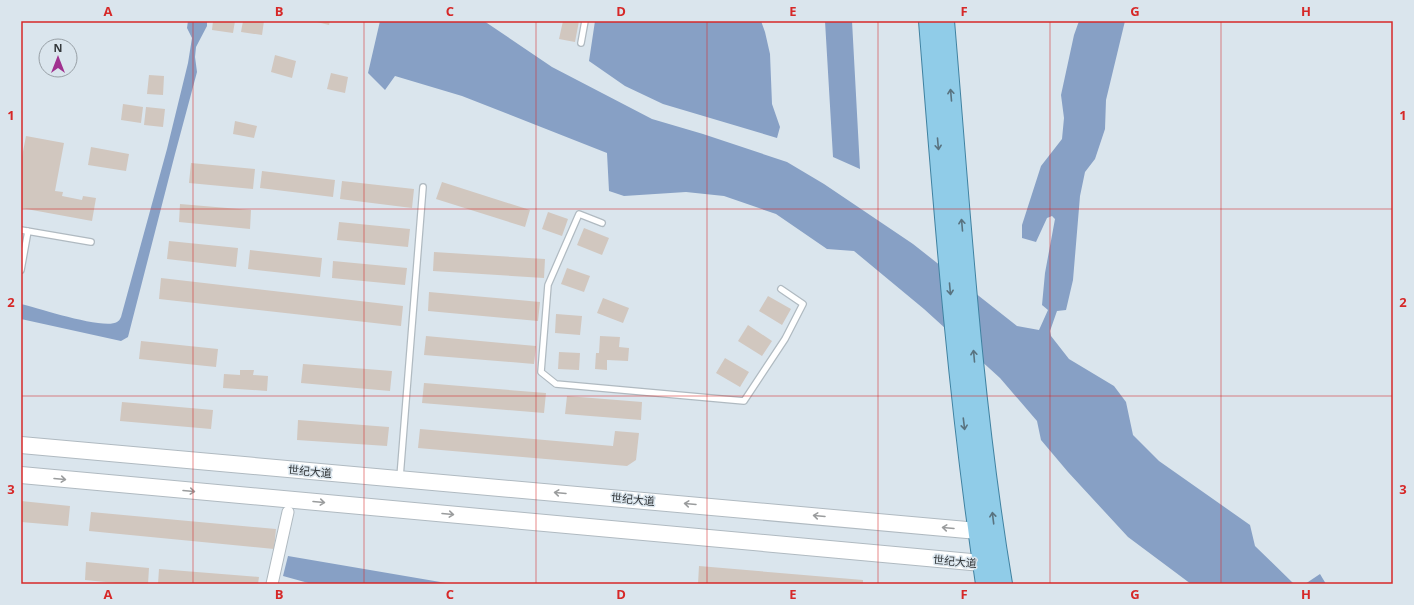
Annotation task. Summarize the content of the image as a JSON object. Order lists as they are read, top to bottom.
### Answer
{
  "streets": {
    "main road": ["世纪大道"]
  },
  "north": "top",
  "grid": {
    "columns": [
      "A",
      "B",
      "C",
      "D",
      "E",
      "F",
      "G",
      "H"
    ],
    "rows": ["1", "2", "3"]
  }
}
